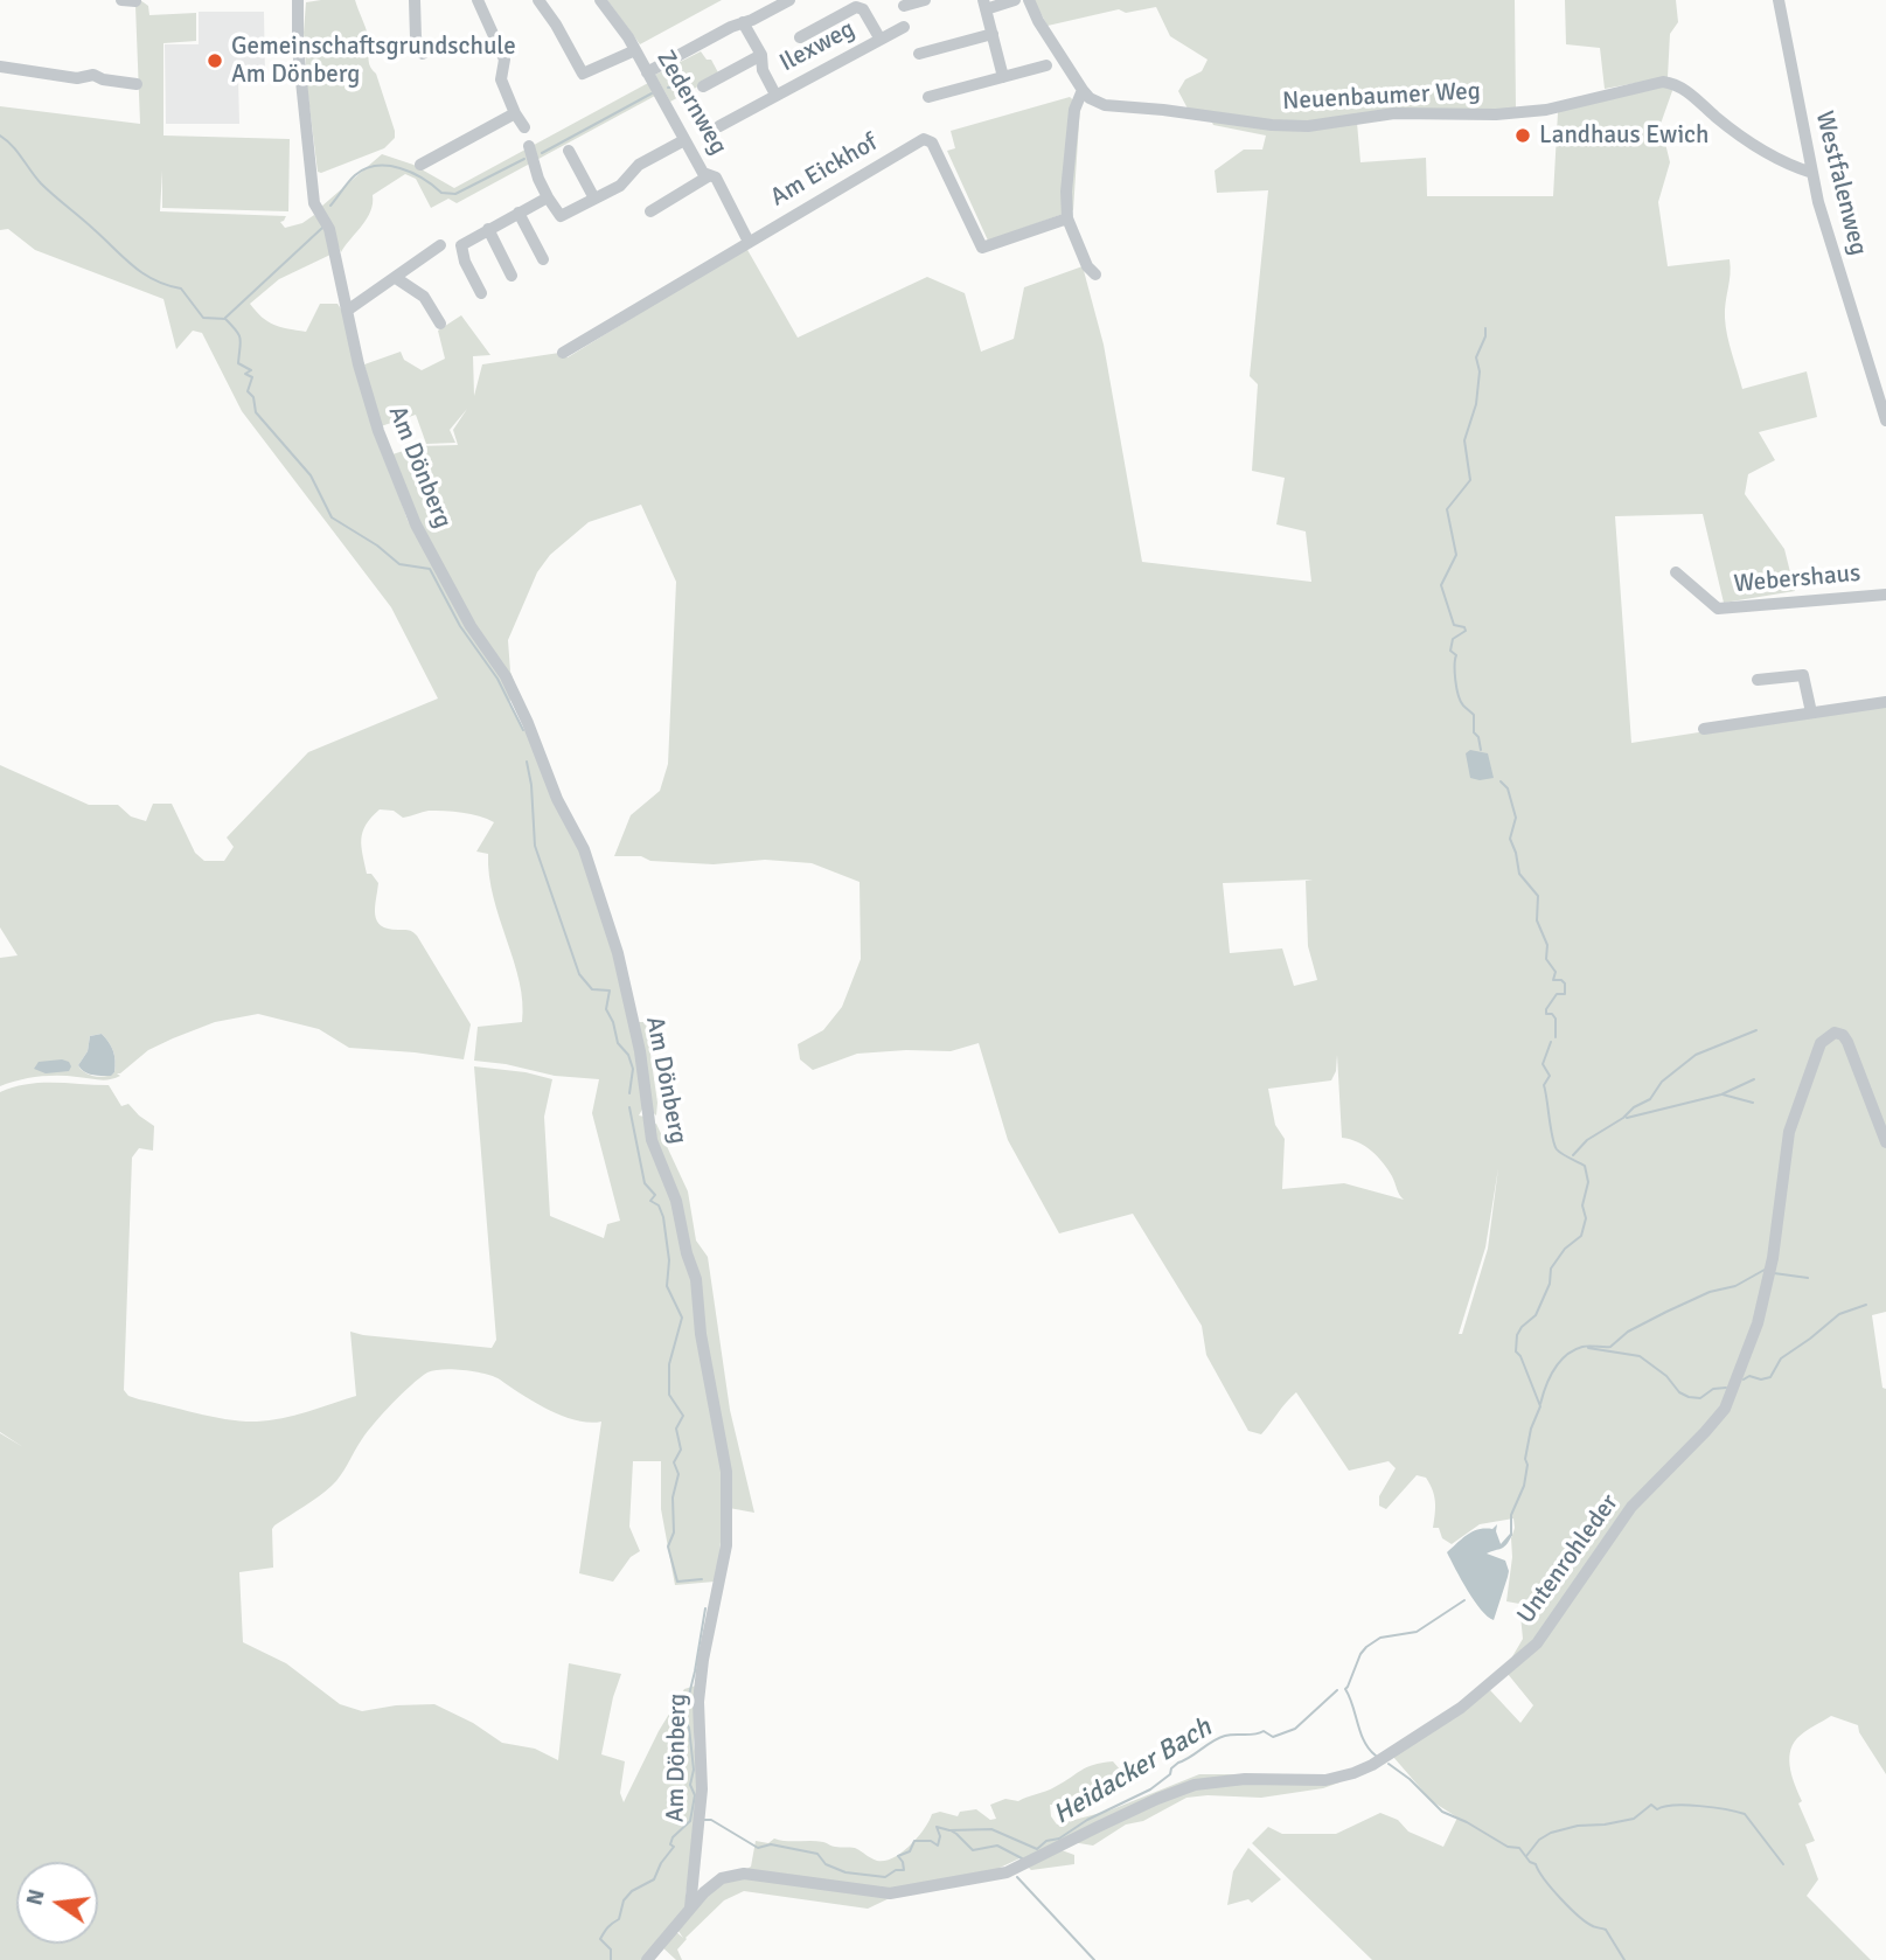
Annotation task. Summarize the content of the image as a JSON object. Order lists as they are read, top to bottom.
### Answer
{
  "streets": {
    "street": [
      "Ilexweg",
      "Neuenbaumer Weg",
      "Zedernweg",
      "Am Eickhof",
      "Westfalenweg",
      "Am Dönberg",
      "Webershaus",
      "Untenrohleder"
    ]
  },
  "crossings": [
    ["Neuenbaumer Weg", "Westfalenweg"],
    ["Zedernweg", "Am Eickhof"],
    ["Am Dönberg", "Untenrohleder"]
  ],
  "water": ["Heidacker Bach"],
  "places": ["Gemeinschaftsgrundschule Am Dönberg", "Landhaus Ewich"],
  "north": "left"
}
